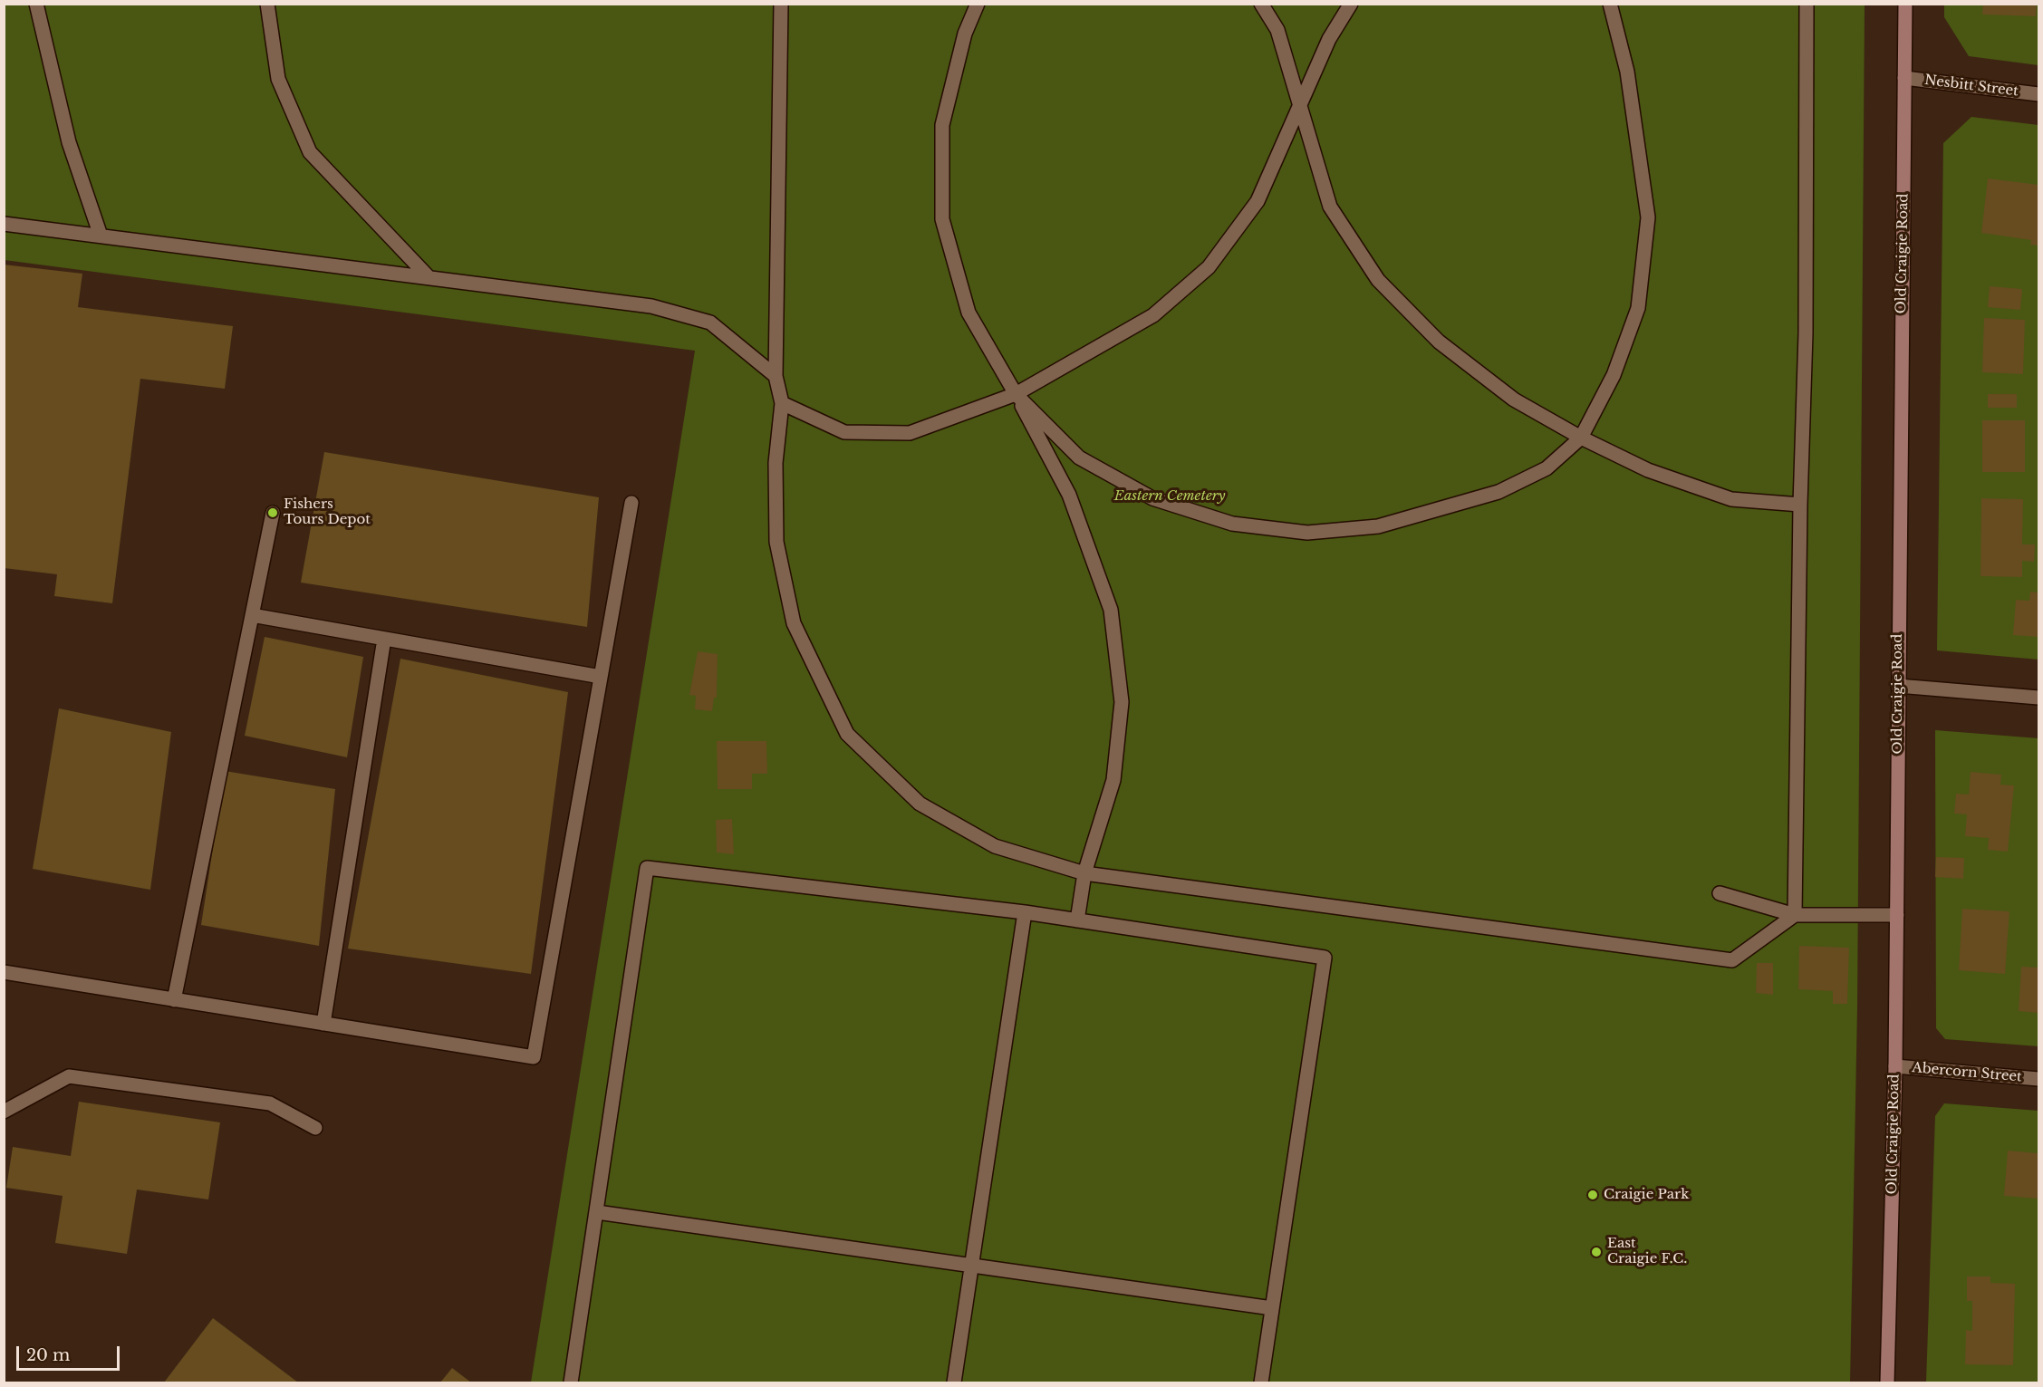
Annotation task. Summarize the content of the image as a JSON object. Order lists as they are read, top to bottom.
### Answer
{
  "streets": {
    "street": ["Nesbitt Street", "Old Craigie Road", "Abercorn Street"]
  },
  "crossings": [
    ["Nesbitt Street", "Old Craigie Road"],
    ["Old Craigie Road", "Abercorn Street"]
  ],
  "parks": ["Eastern Cemetery"],
  "places": ["Fishers Tours Depot", "Craigie Park", "East Craigie F.C."],
  "scale_bar": "20 m"
}
